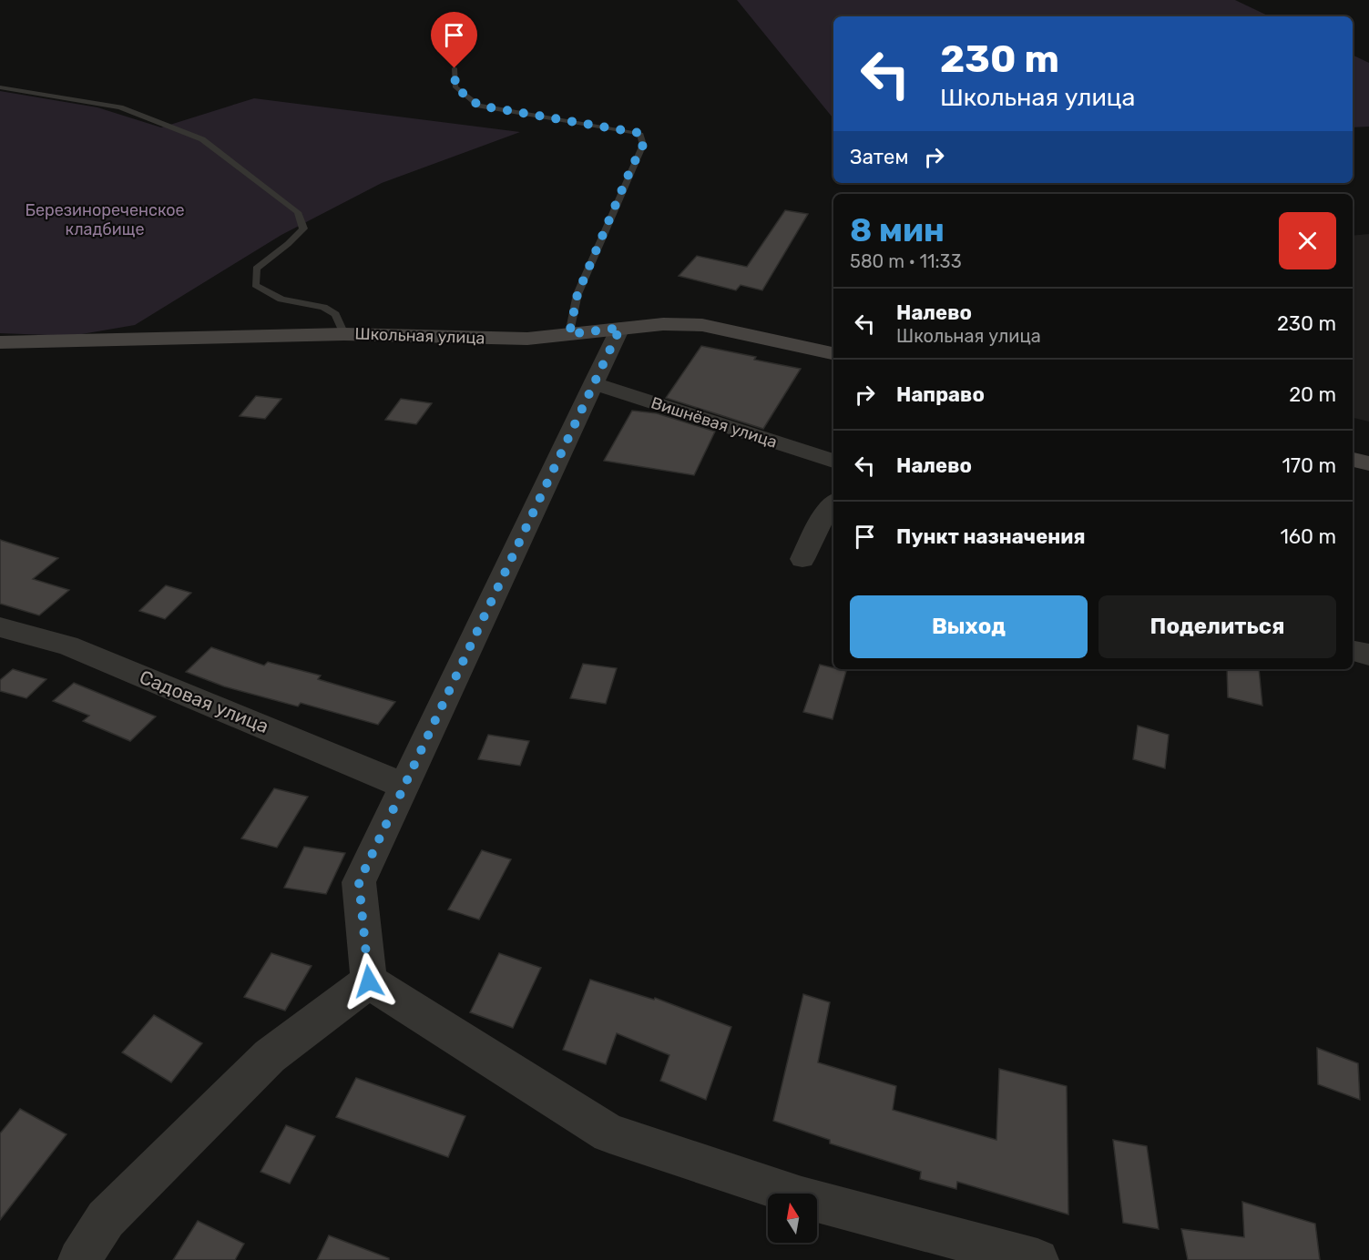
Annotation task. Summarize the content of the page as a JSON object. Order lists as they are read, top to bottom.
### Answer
{
  "streets": {
    "street": ["Школьная улица", "Вишнёвая улица", "Садовая улица"]
  },
  "parks": ["Березинореченское кладбище"],
  "north": "top",
  "page": {
    "turn": ["230 m", "Школьная улица"],
    "then": "Затем",
    "heading": ["8 мин", "580 m · 11:33"],
    "list": [
      {
        "name": "Налево",
        "note": "Школьная улица",
        "value": "230 m"
      },
      {
        "name": "Направо",
        "value": "20 m"
      },
      {
        "name": "Налево",
        "value": "170 m"
      },
      {
        "name": "Пункт назначения",
        "value": "160 m"
      }
    ],
    "buttons": ["Выход", "Поделиться"]
  }
}
